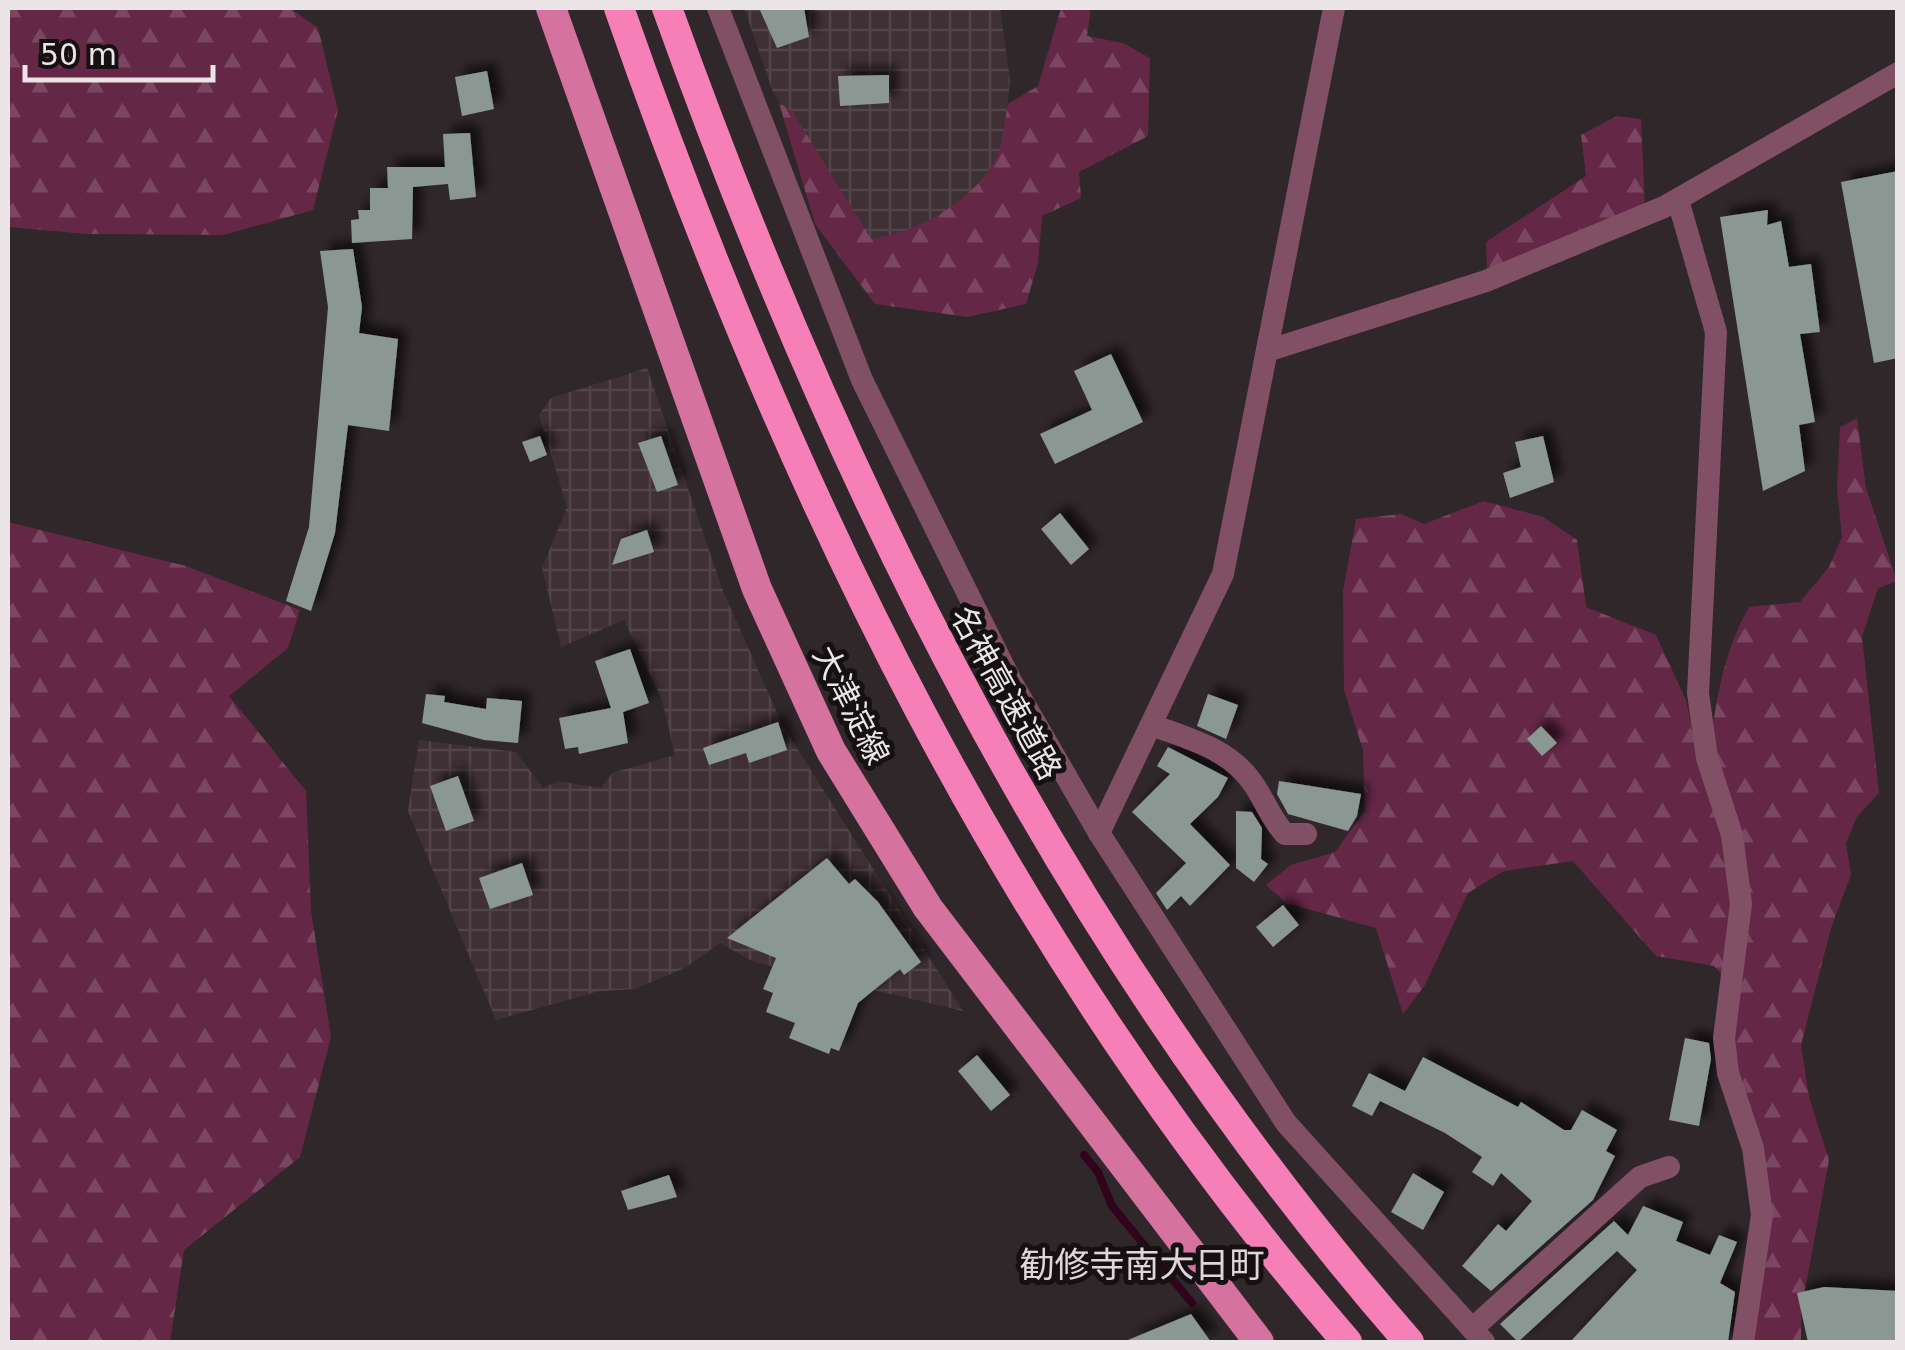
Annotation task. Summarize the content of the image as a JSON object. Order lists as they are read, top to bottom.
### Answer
{
  "streets": {
    "highway": ["名神高速道路"],
    "main road": ["大津淀線"]
  },
  "districts": ["勧修寺南大日町"],
  "scale_bar": "50 m"
}
